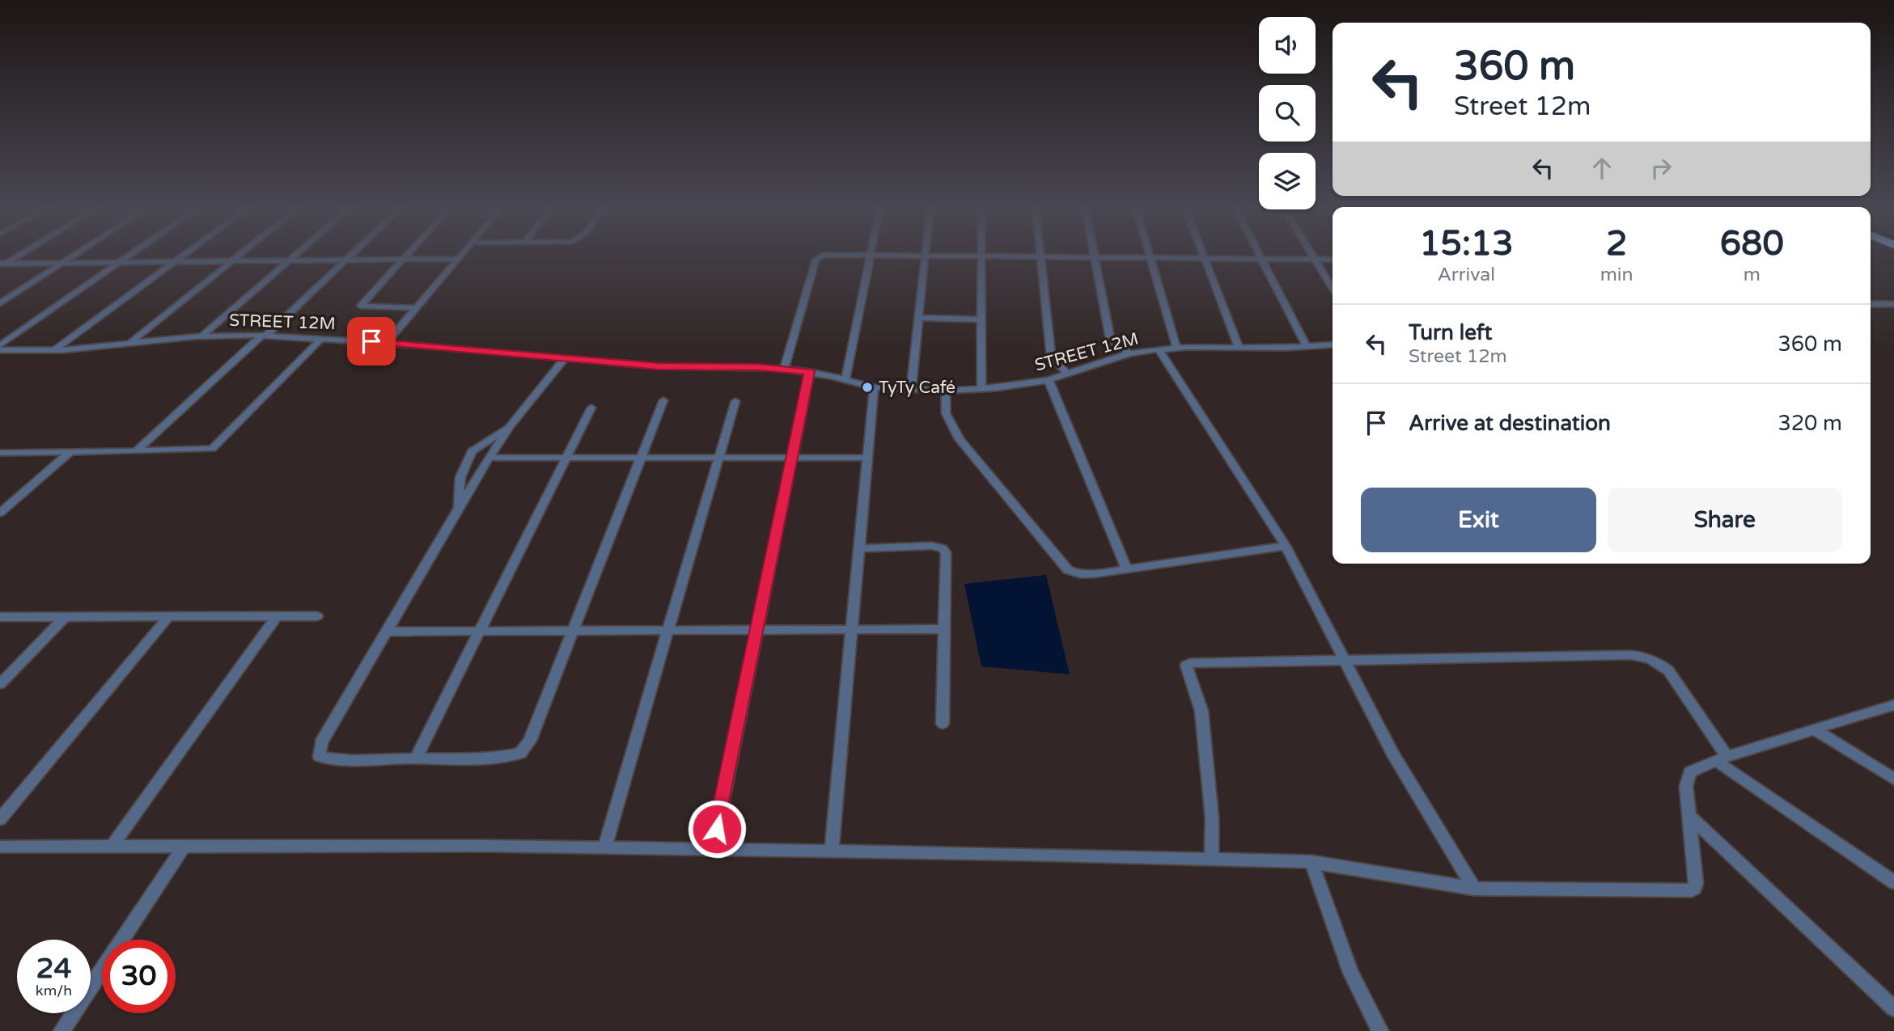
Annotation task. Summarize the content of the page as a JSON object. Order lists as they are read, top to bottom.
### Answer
{
  "streets": {
    "street": ["STREET 12M"]
  },
  "places": ["TyTy Café"],
  "page": {
    "turn": ["360 m", "Street 12m"],
    "eta": [
      "15:13",
      "Arrival",
      "2",
      "min",
      "680",
      "m"
    ],
    "list": [
      {
        "name": "Turn left",
        "note": "Street 12m",
        "value": "360 m"
      },
      {
        "name": "Arrive at destination",
        "value": "320 m"
      }
    ],
    "buttons": ["Exit", "Share"],
    "speed": "24 km/h",
    "limit": "30"
  }
}
